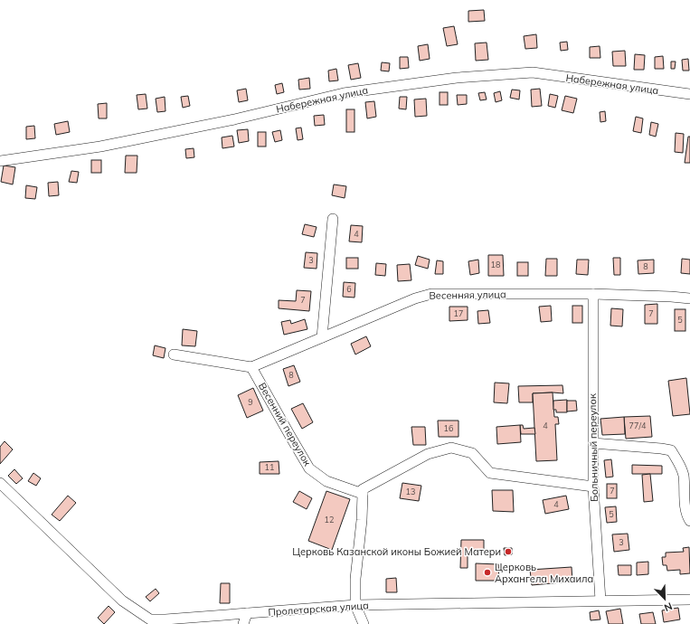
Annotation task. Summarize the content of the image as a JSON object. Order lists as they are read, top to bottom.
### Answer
{
  "streets": {
    "street": [
      "Набережная улица",
      "Весенняя улица",
      "Весенний переулок",
      "Больничный переулок",
      "Пролетарская улица"
    ]
  },
  "crossings": [
    ["Весенняя улица", "Весенний переулок"],
    ["Весенняя улица", "Больничный переулок"],
    ["Больничный переулок", "Пролетарская улица"]
  ],
  "places": ["Церковь Казанской иконы Божией Матери", "Церковь Архангела Михаила"],
  "house_numbers": [
    "4",
    "3",
    "18",
    "8",
    "6",
    "7",
    "17",
    "7",
    "5",
    "8",
    "9",
    "4",
    "77/4",
    "16",
    "11",
    "7",
    "13",
    "4",
    "5",
    "12",
    "3"
  ],
  "north": "bottom right"
}
